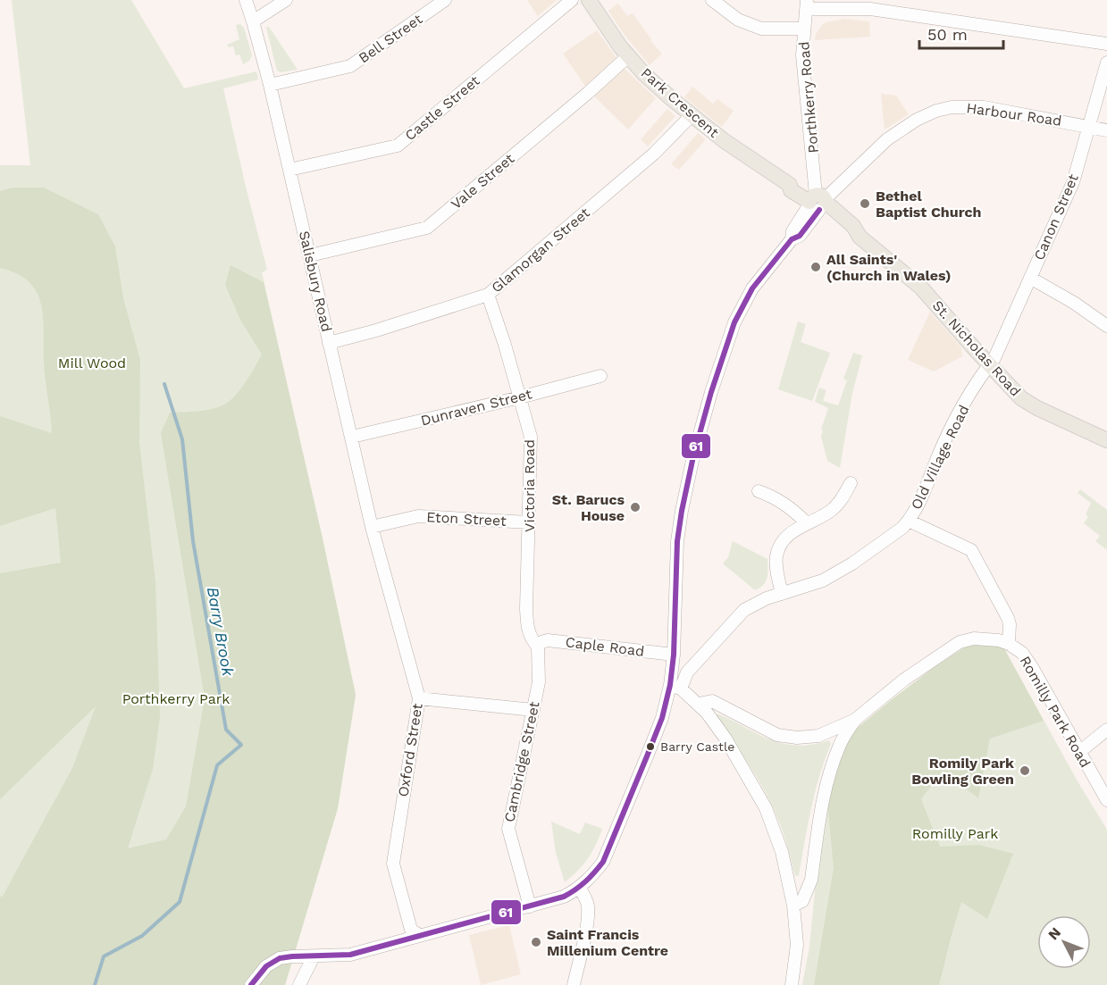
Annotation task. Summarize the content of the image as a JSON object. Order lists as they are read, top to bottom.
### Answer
{
  "streets": {
    "main road": ["Park Crescent", "St. Nicholas Road"],
    "street": [
      "Bell Street",
      "Porthkerry Road",
      "Castle Street",
      "Harbour Road",
      "Vale Street",
      "Canon Street",
      "Glamorgan Street",
      "Salisbury Road",
      "Dunraven Street",
      "Old Village Road",
      "Victoria Road",
      "Eton Street",
      "Caple Road",
      "Romilly Park Road",
      "Oxford Street",
      "Cambridge Street"
    ]
  },
  "crossings": [
    ["Bell Street", "Salisbury Road"],
    ["Porthkerry Road", "Park Crescent"],
    ["Porthkerry Road", "Harbour Road"],
    ["Porthkerry Road", "St. Nicholas Road"],
    ["Park Crescent", "Harbour Road"],
    ["Park Crescent", "Vale Street"],
    ["Park Crescent", "Glamorgan Street"],
    ["Park Crescent", "St. Nicholas Road"],
    ["Castle Street", "Salisbury Road"],
    ["Harbour Road", "Canon Street"],
    ["Harbour Road", "St. Nicholas Road"],
    ["Harbour Road", "Old Village Road"],
    ["Harbour Road", "Caple Road"],
    ["Vale Street", "Salisbury Road"],
    ["Canon Street", "St. Nicholas Road"],
    ["Canon Street", "Old Village Road"],
    ["Glamorgan Street", "Salisbury Road"],
    ["Glamorgan Street", "Victoria Road"],
    ["Salisbury Road", "Dunraven Street"],
    ["Salisbury Road", "Eton Street"],
    ["Salisbury Road", "Oxford Street"],
    ["St. Nicholas Road", "Old Village Road"],
    ["Dunraven Street", "Victoria Road"],
    ["Victoria Road", "Eton Street"],
    ["Victoria Road", "Caple Road"],
    ["Victoria Road", "Cambridge Street"],
    ["Caple Road", "Cambridge Street"]
  ],
  "water": ["Barry Brook"],
  "parks": ["Mill Wood", "Porthkerry Park", "Romilly Park"],
  "places": [
    "Bethel Baptist Church",
    "All Saints' (Church in Wales)",
    "St. Barucs House",
    "Barry Castle",
    "Romily Park Bowling Green",
    "Saint Francis Millenium Centre"
  ],
  "lines": ["transit line 61"],
  "scale_bar": "50 m",
  "north": "top left"
}
